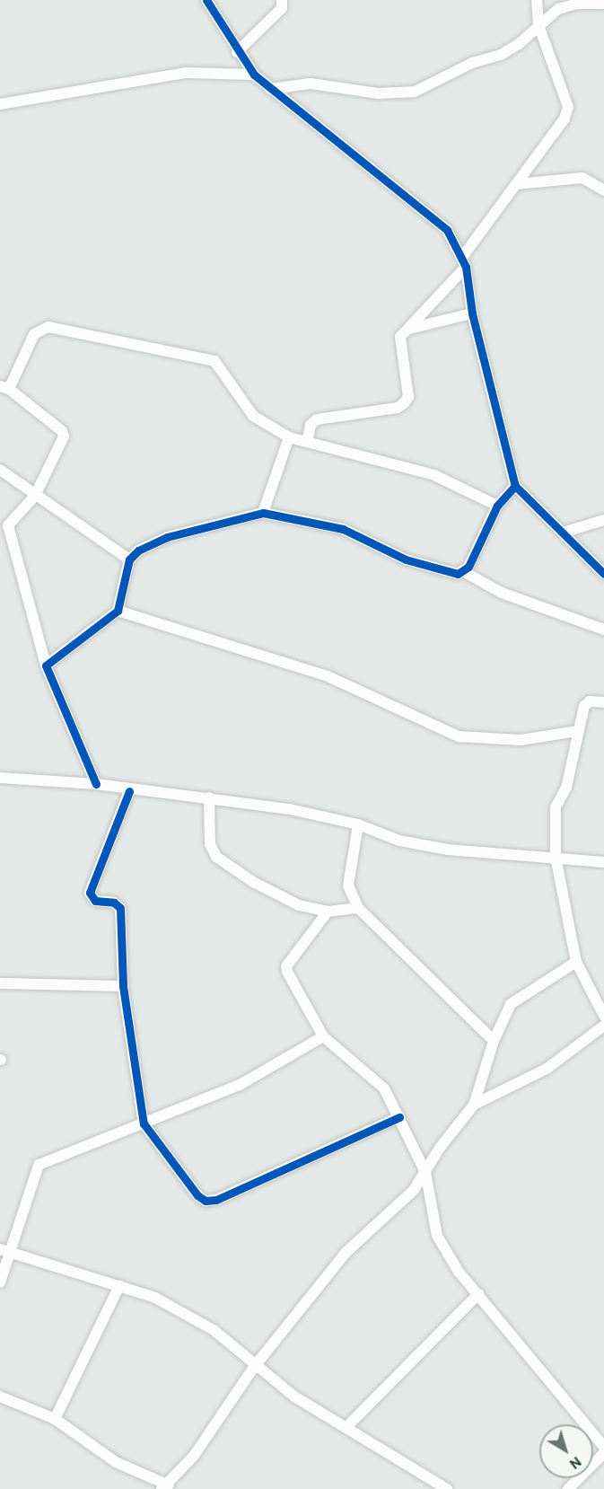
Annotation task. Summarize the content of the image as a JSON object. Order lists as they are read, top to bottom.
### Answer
{
  "north": "bottom right"
}
